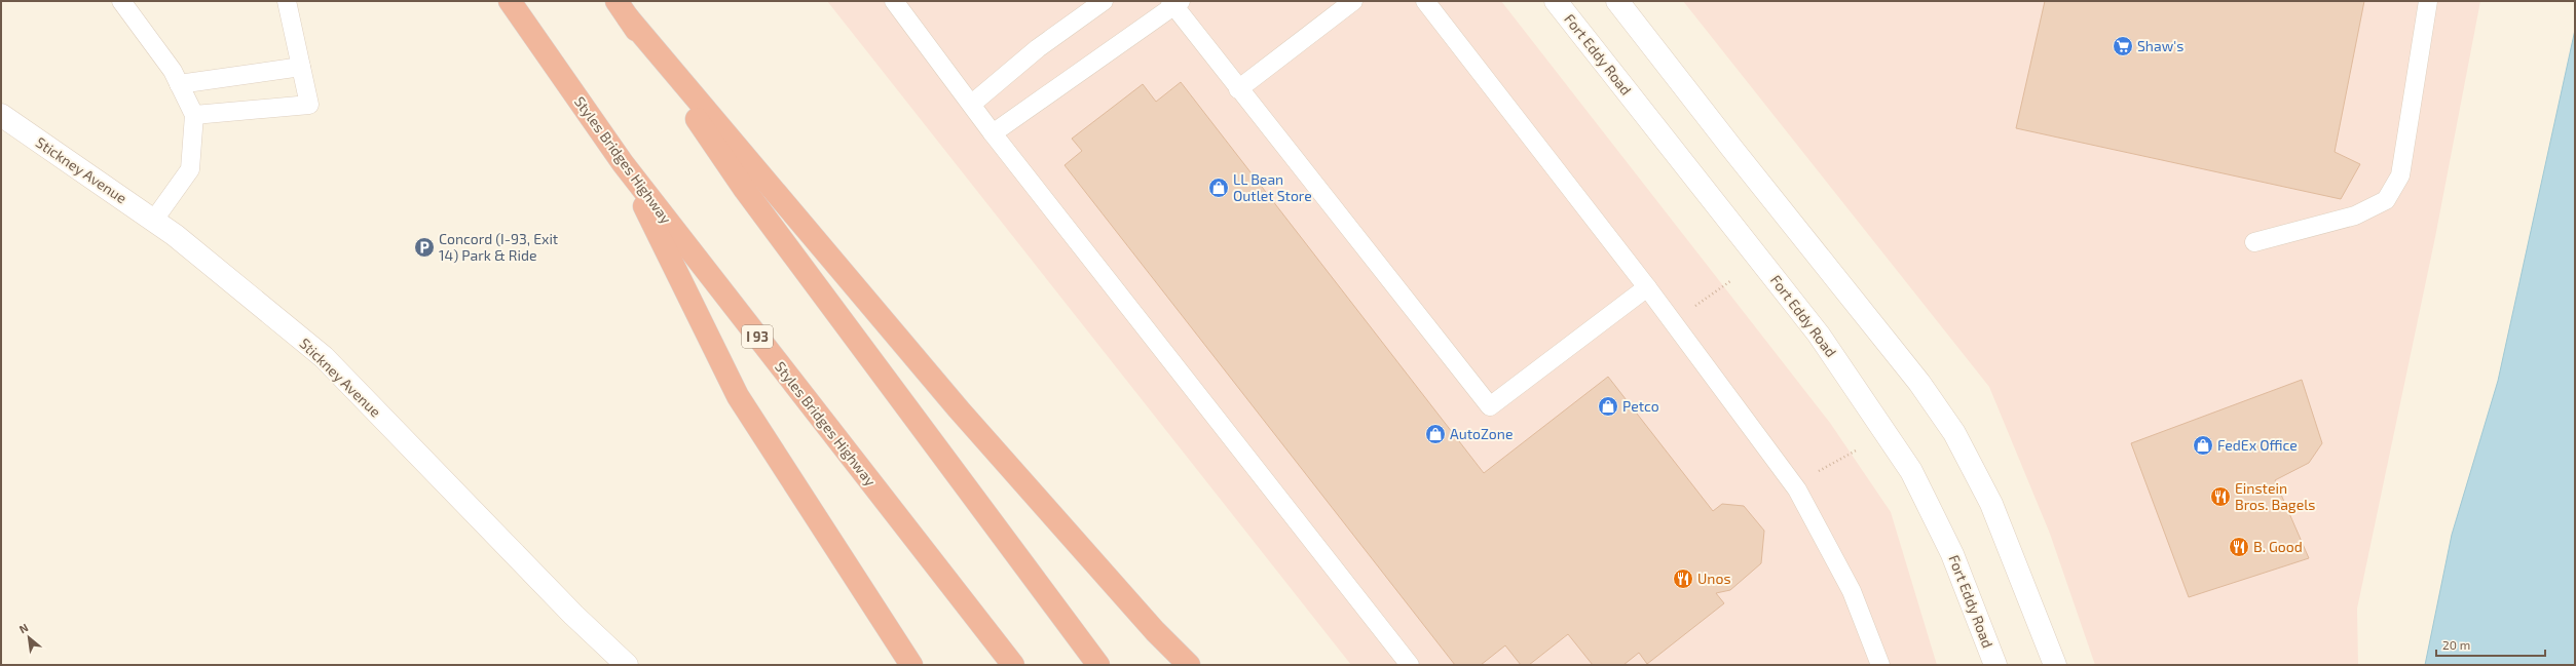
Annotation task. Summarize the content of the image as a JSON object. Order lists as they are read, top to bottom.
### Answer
{
  "streets": {
    "highway": ["Styles Bridges Highway", "I 93"],
    "street": ["Fort Eddy Road", "Stickney Avenue"]
  },
  "places": {
    "supermarket": ["Shaw's"],
    "shop": [
      "LL Bean Outlet Store",
      "Petco",
      "AutoZone",
      "FedEx Office"
    ],
    "parking": ["Concord (I-93, Exit 14) Park & Ride"],
    "restaurant": ["Einstein Bros. Bagels", "B. Good", "Unos"]
  },
  "scale_bar": "20 m",
  "north": "top left"
}
